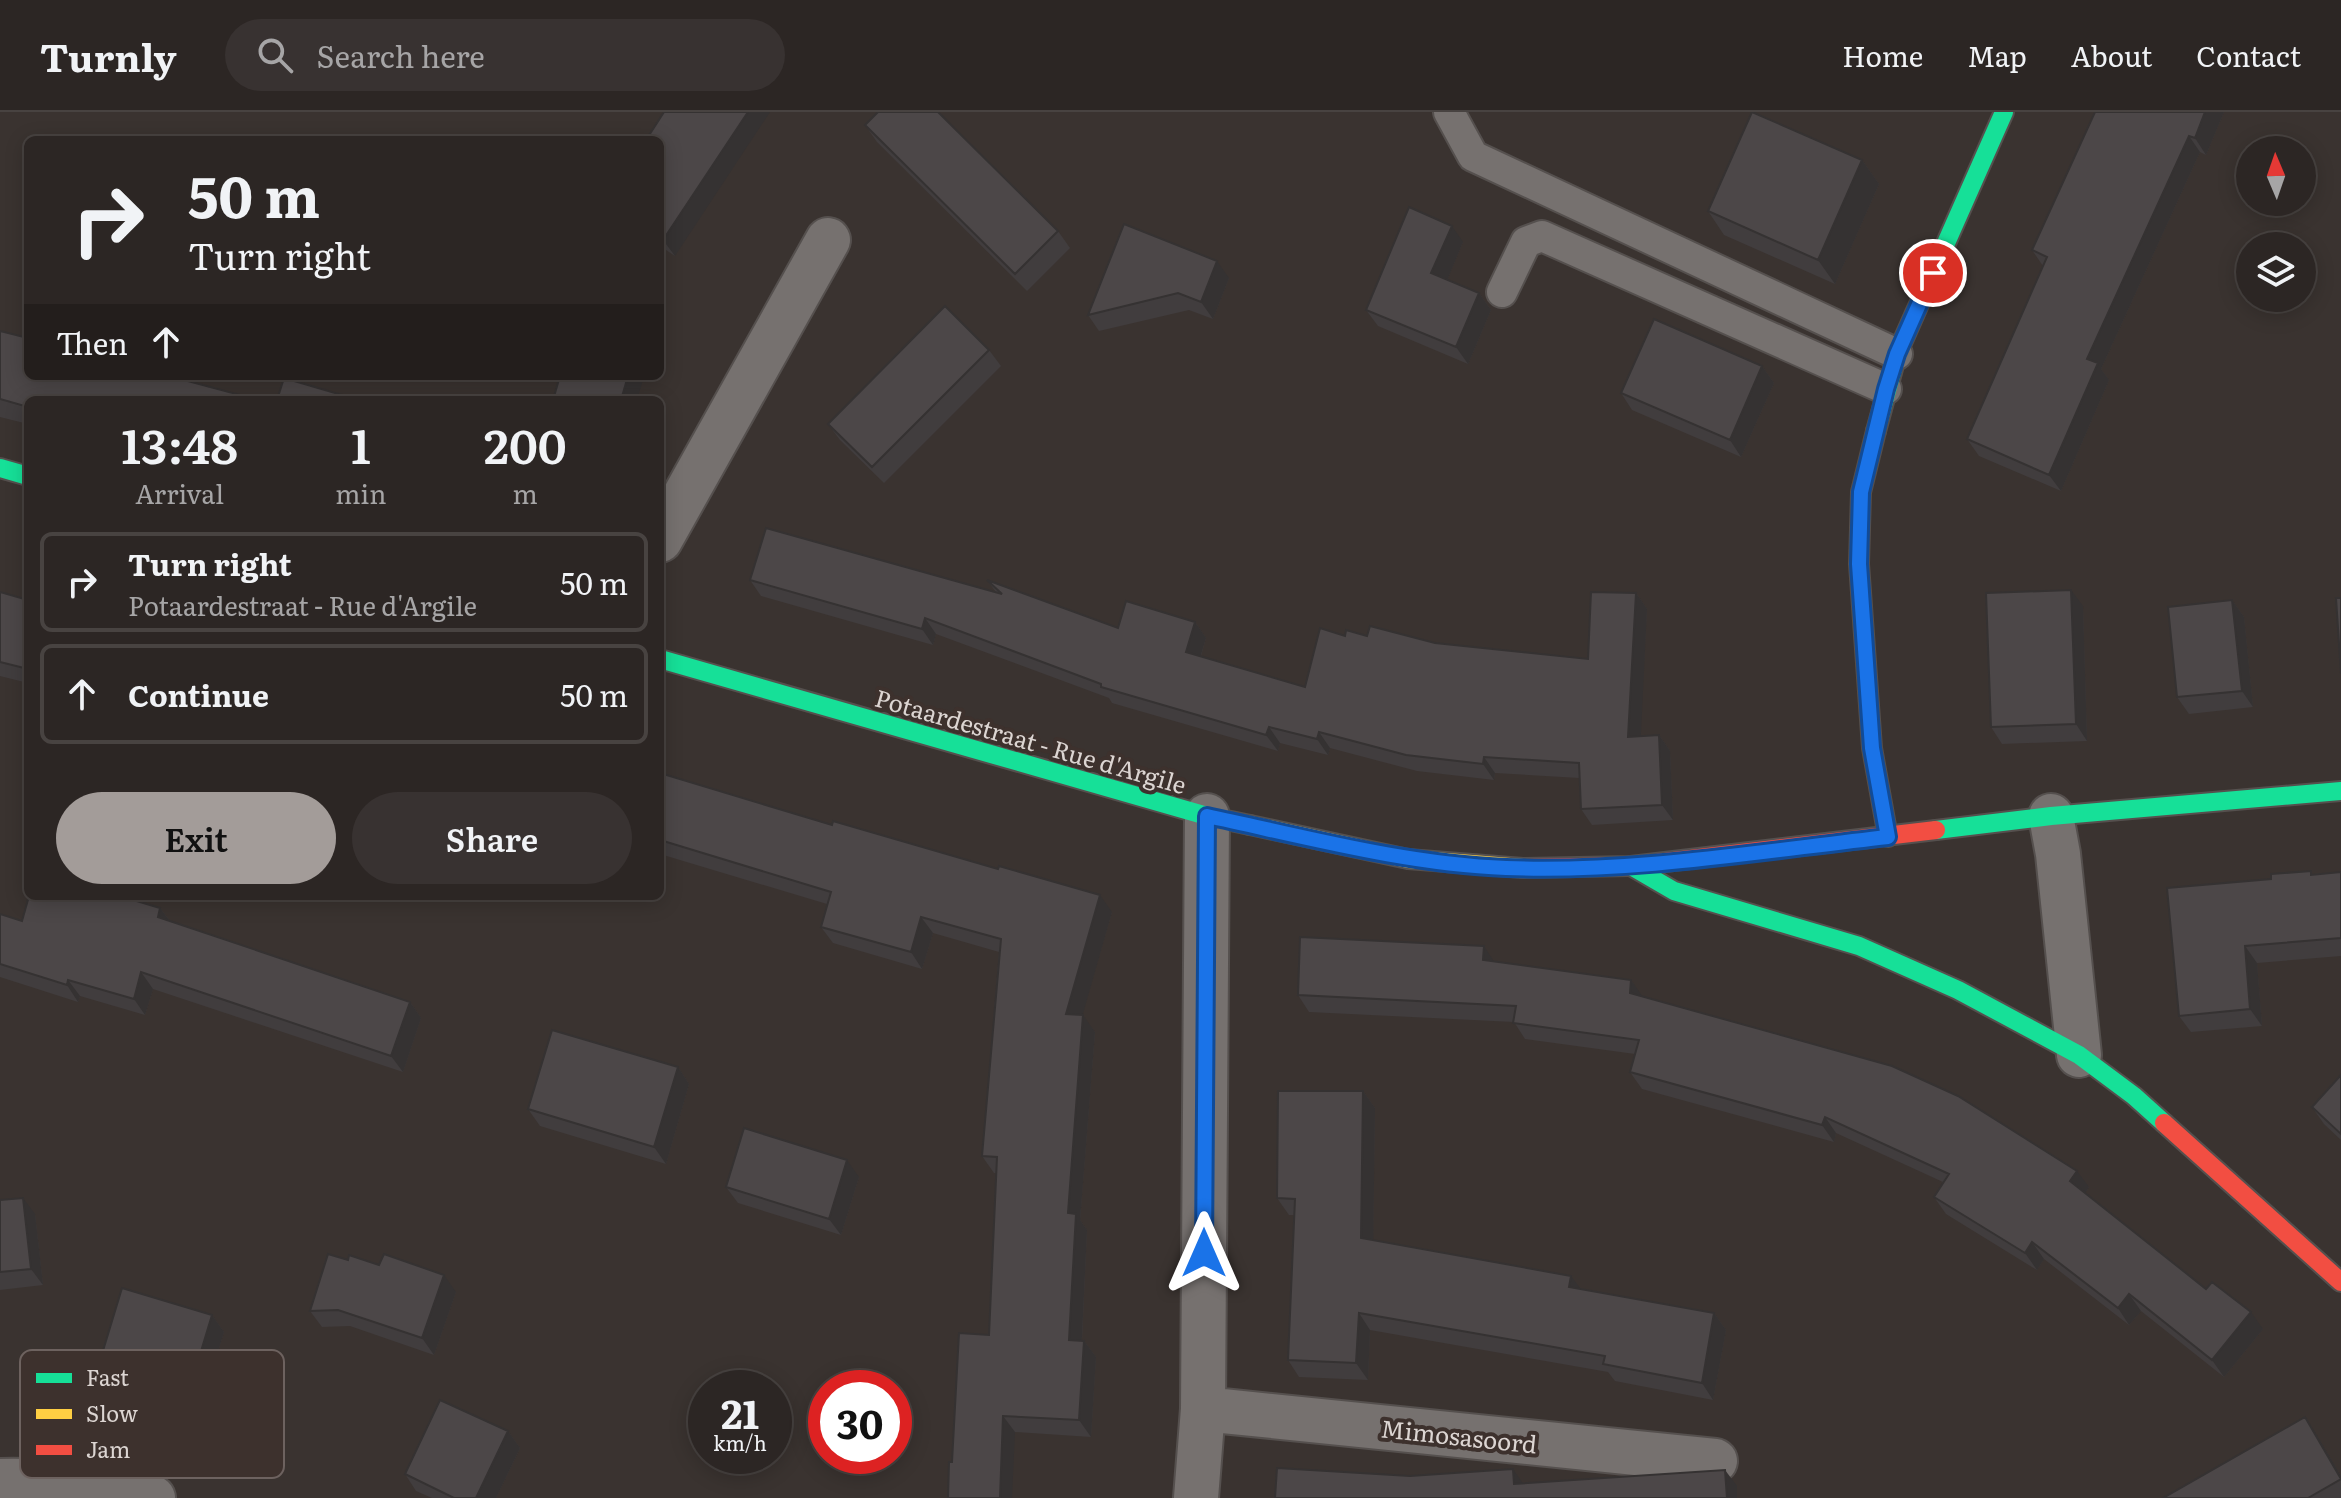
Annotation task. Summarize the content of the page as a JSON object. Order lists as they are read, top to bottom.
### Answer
{
  "streets": {
    "street": ["Potaardestraat - Rue d'Argile", "Mimosasoord"]
  },
  "legend": ["Fast", "Slow", "Jam"],
  "north": "top",
  "page": {
    "header": "Turnly",
    "search": "Search here",
    "nav": [
      "Home",
      "Map",
      "About",
      "Contact"
    ],
    "turn": ["50 m", "Turn right"],
    "then": "Then",
    "eta": [
      "13:48",
      "Arrival",
      "1",
      "min",
      "200",
      "m"
    ],
    "list": [
      {
        "name": "Turn right",
        "note": "Potaardestraat - Rue d'Argile",
        "value": "50 m"
      },
      {
        "name": "Continue",
        "value": "50 m"
      }
    ],
    "buttons": ["Exit", "Share"],
    "speed": "21 km/h",
    "limit": "30"
  }
}
